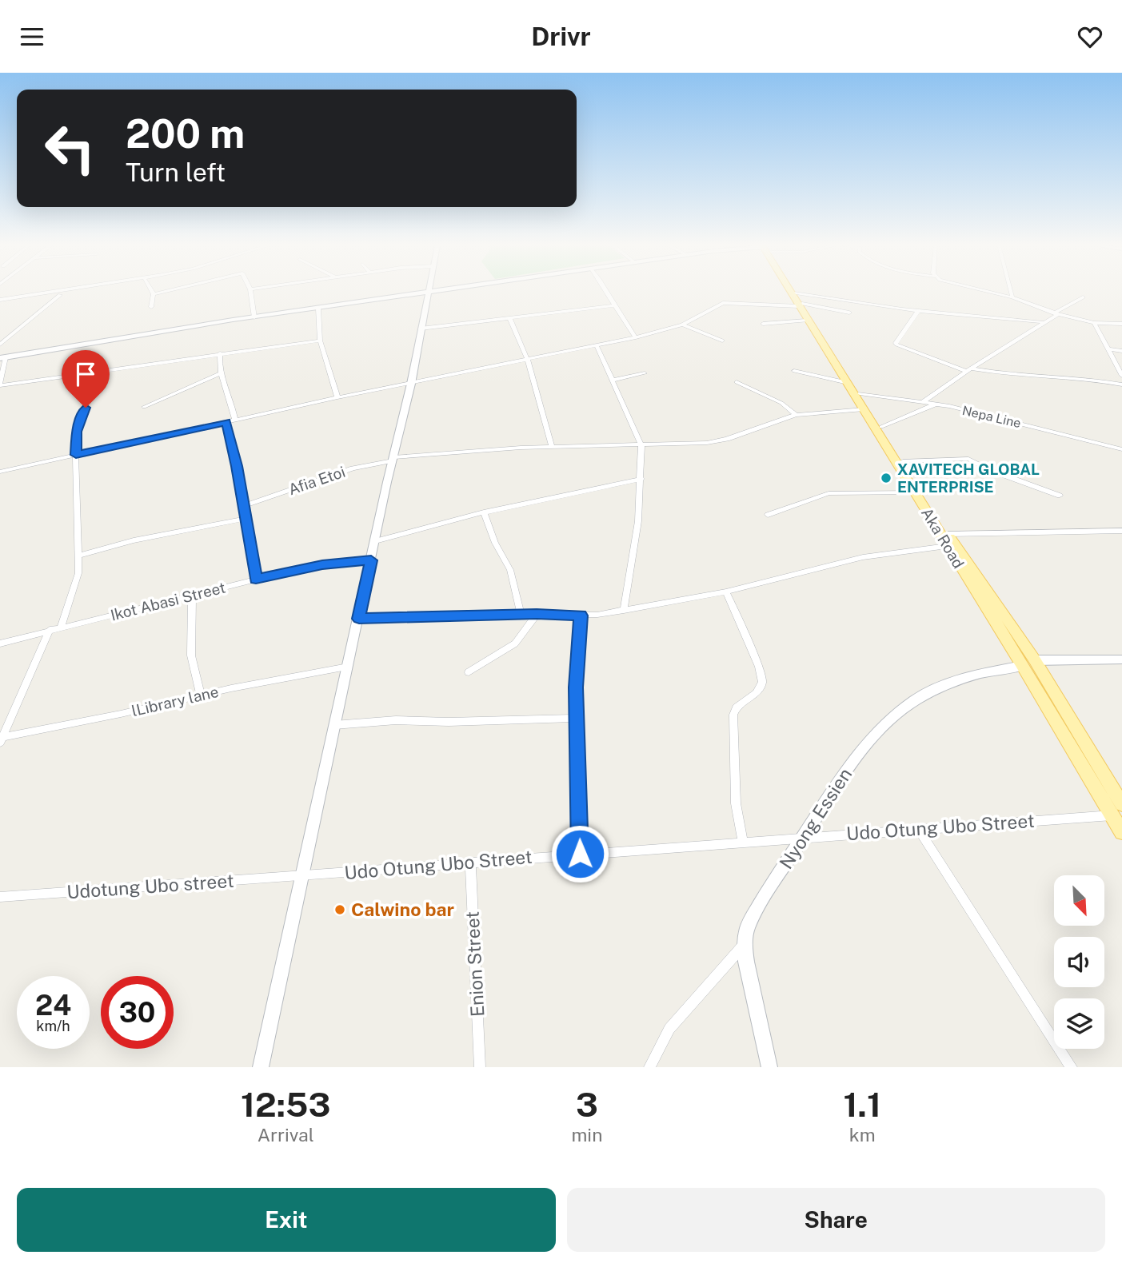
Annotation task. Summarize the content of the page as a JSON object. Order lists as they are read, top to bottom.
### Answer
{
  "streets": {
    "main road": ["Aka Road"],
    "street": [
      "Nepa Line",
      "Afia Etoi",
      "Ikot Abasi Street",
      "lLibrary lane",
      "Nyong Essien",
      "Udo Otung Ubo Street",
      "Udotung Ubo street",
      "Enion Street"
    ]
  },
  "crossings": [
    ["Nepa Line", "Aka Road"],
    ["Afia Etoi", "Aka Road"],
    ["Aka Road", "Nyong Essien"],
    ["Aka Road", "Udo Otung Ubo Street"],
    ["Nyong Essien", "Udo Otung Ubo Street"],
    ["Udo Otung Ubo Street", "Udotung Ubo street"],
    ["Udo Otung Ubo Street", "Enion Street"]
  ],
  "places": ["XAVITECH GLOBAL ENTERPRISE", "Calwino bar"],
  "north": "bottom right",
  "page": {
    "header": "Drivr",
    "turn": ["200 m", "Turn left"],
    "speed": "24 km/h",
    "limit": "30",
    "eta": [
      "12:53",
      "Arrival",
      "3",
      "min",
      "1.1",
      "km"
    ],
    "buttons": ["Exit", "Share"]
  }
}
